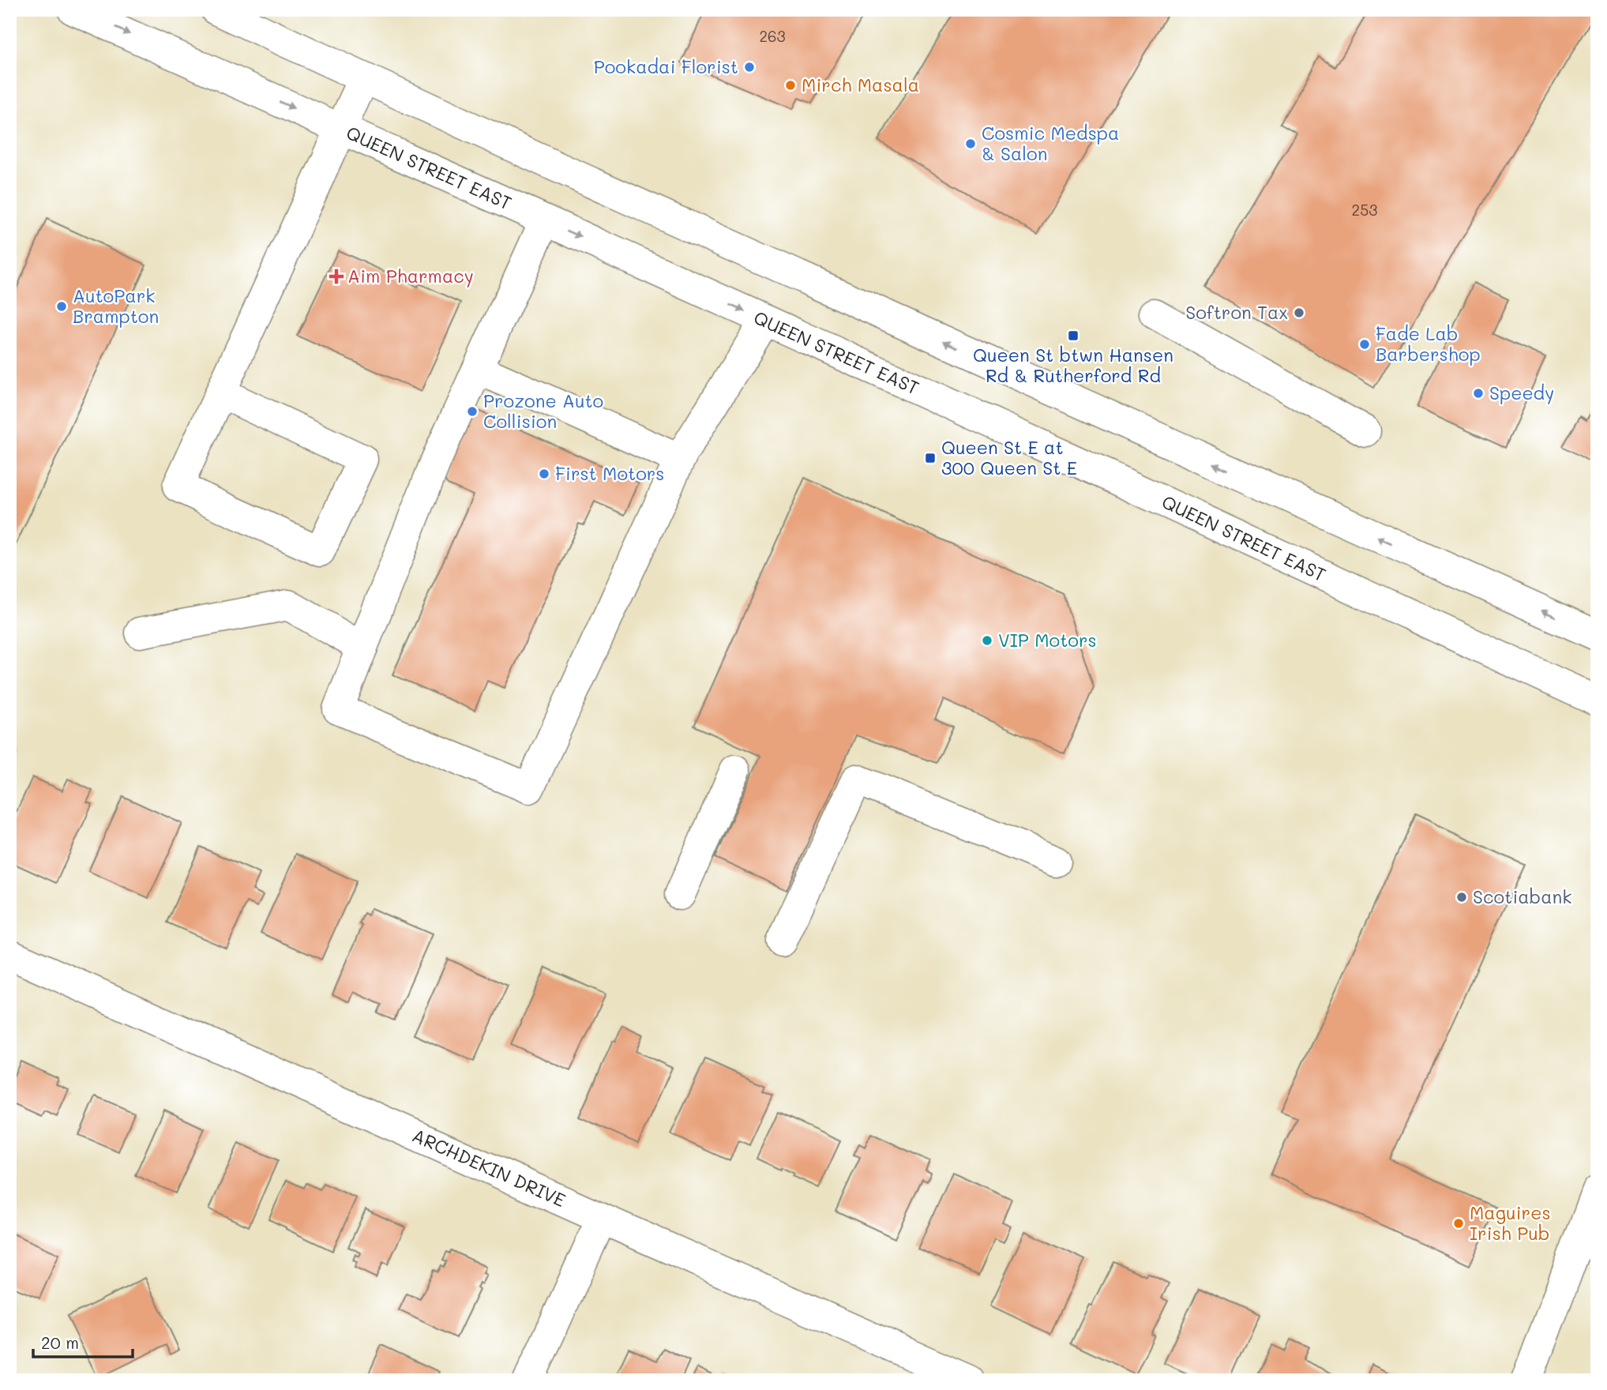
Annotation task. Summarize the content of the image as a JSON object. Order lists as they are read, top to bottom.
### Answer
{
  "streets": {
    "main road": ["QUEEN STREET EAST", "ARCHDEKIN DRIVE"]
  },
  "places": {
    "other": [
      "Pookadai Florist",
      "Mirch Masala",
      "Cosmic Medspa & Salon",
      "AutoPark Brampton",
      "Softron Tax",
      "Fade Lab Barbershop",
      "Speedy",
      "Prozone Auto Collision",
      "First Motors",
      "VIP Motors",
      "Scotiabank",
      "Maguires Irish Pub"
    ],
    "health": ["Aim Pharmacy"],
    "transit": ["Queen St btwn Hansen Rd & Rutherford Rd", "Queen St E at 300 Queen St E"]
  },
  "house_numbers": ["263", "253"],
  "scale_bar": "20 m"
}
